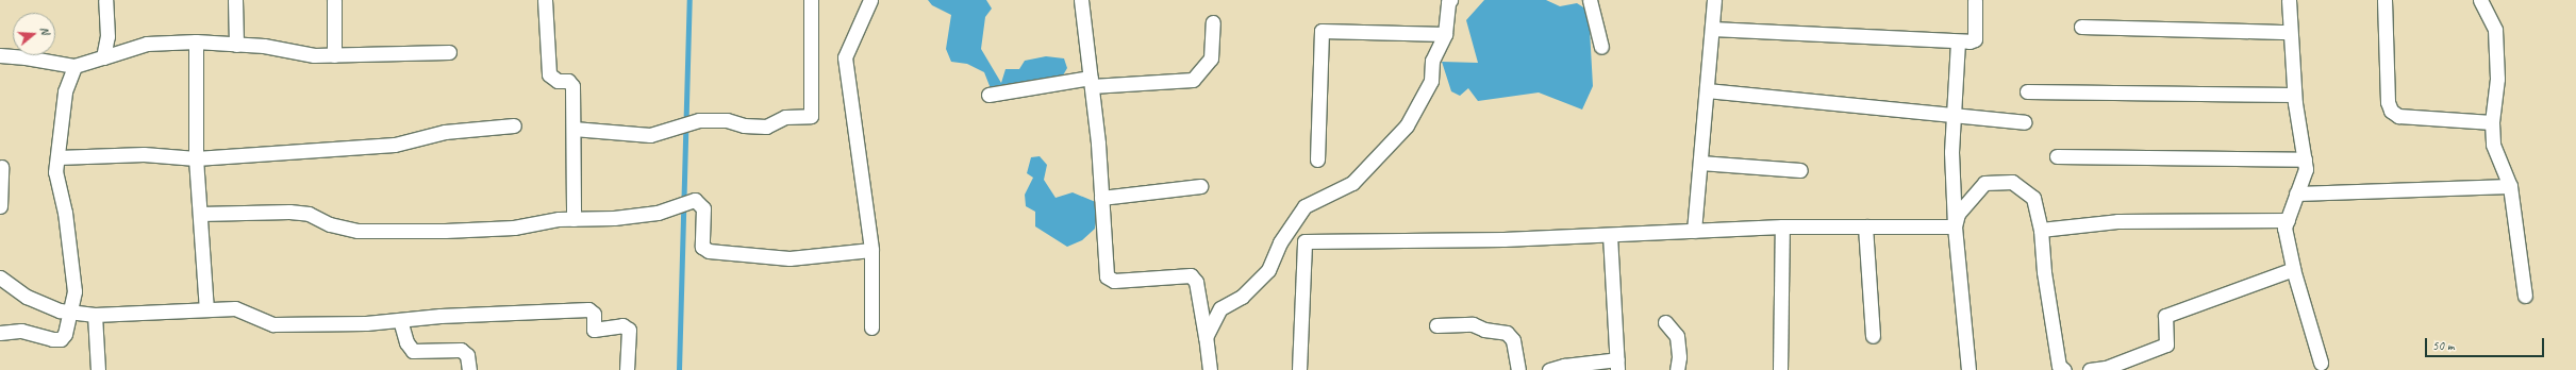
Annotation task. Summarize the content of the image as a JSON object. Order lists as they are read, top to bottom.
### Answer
{
  "scale_bar": "50 m",
  "north": "right"
}
